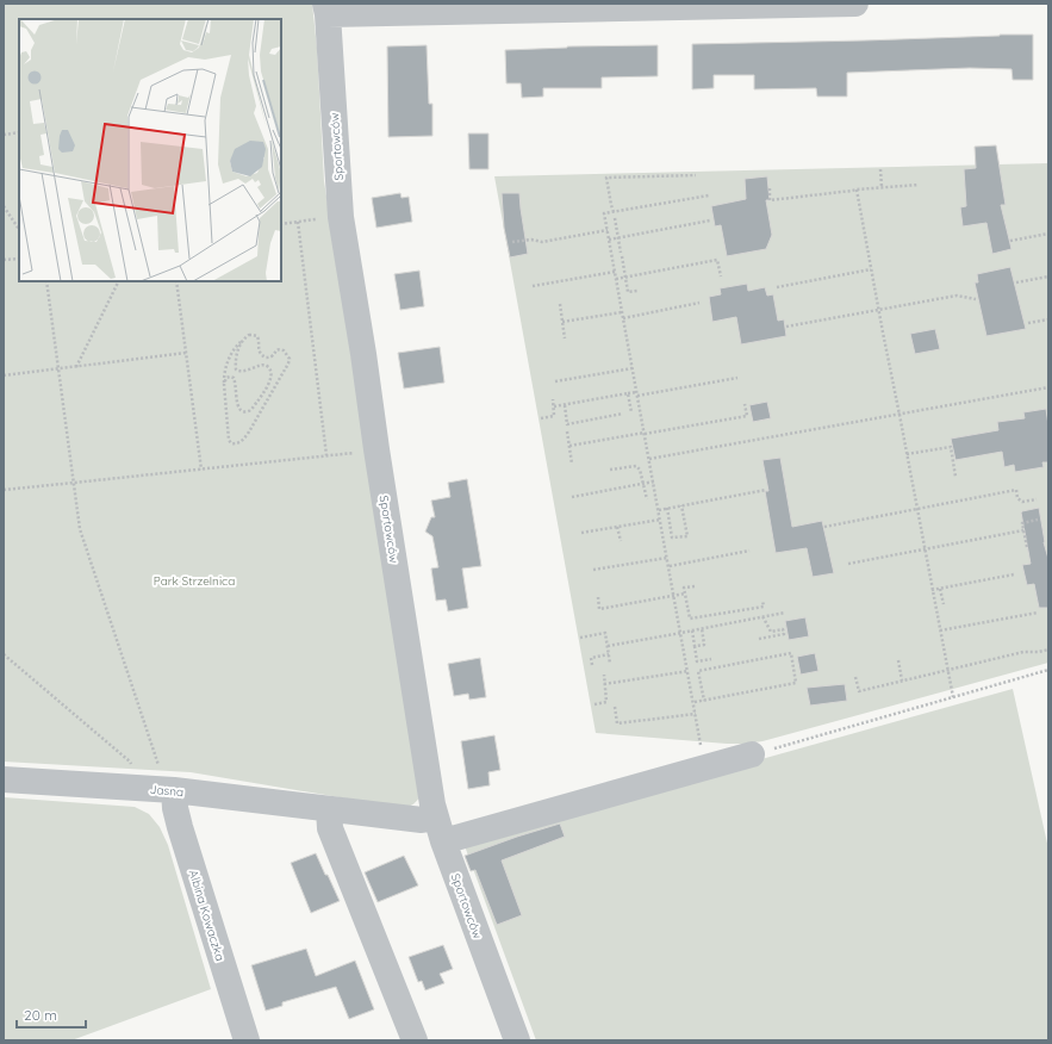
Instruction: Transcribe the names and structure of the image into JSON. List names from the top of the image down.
{
  "streets": {
    "street": ["Sportowców", "Jasna", "Albina Kowaczka"]
  },
  "crossings": [
    ["Sportowców", "Jasna"],
    ["Jasna", "Albina Kowaczka"]
  ],
  "parks": ["Park Strzelnica"],
  "scale_bar": "20 m"
}
